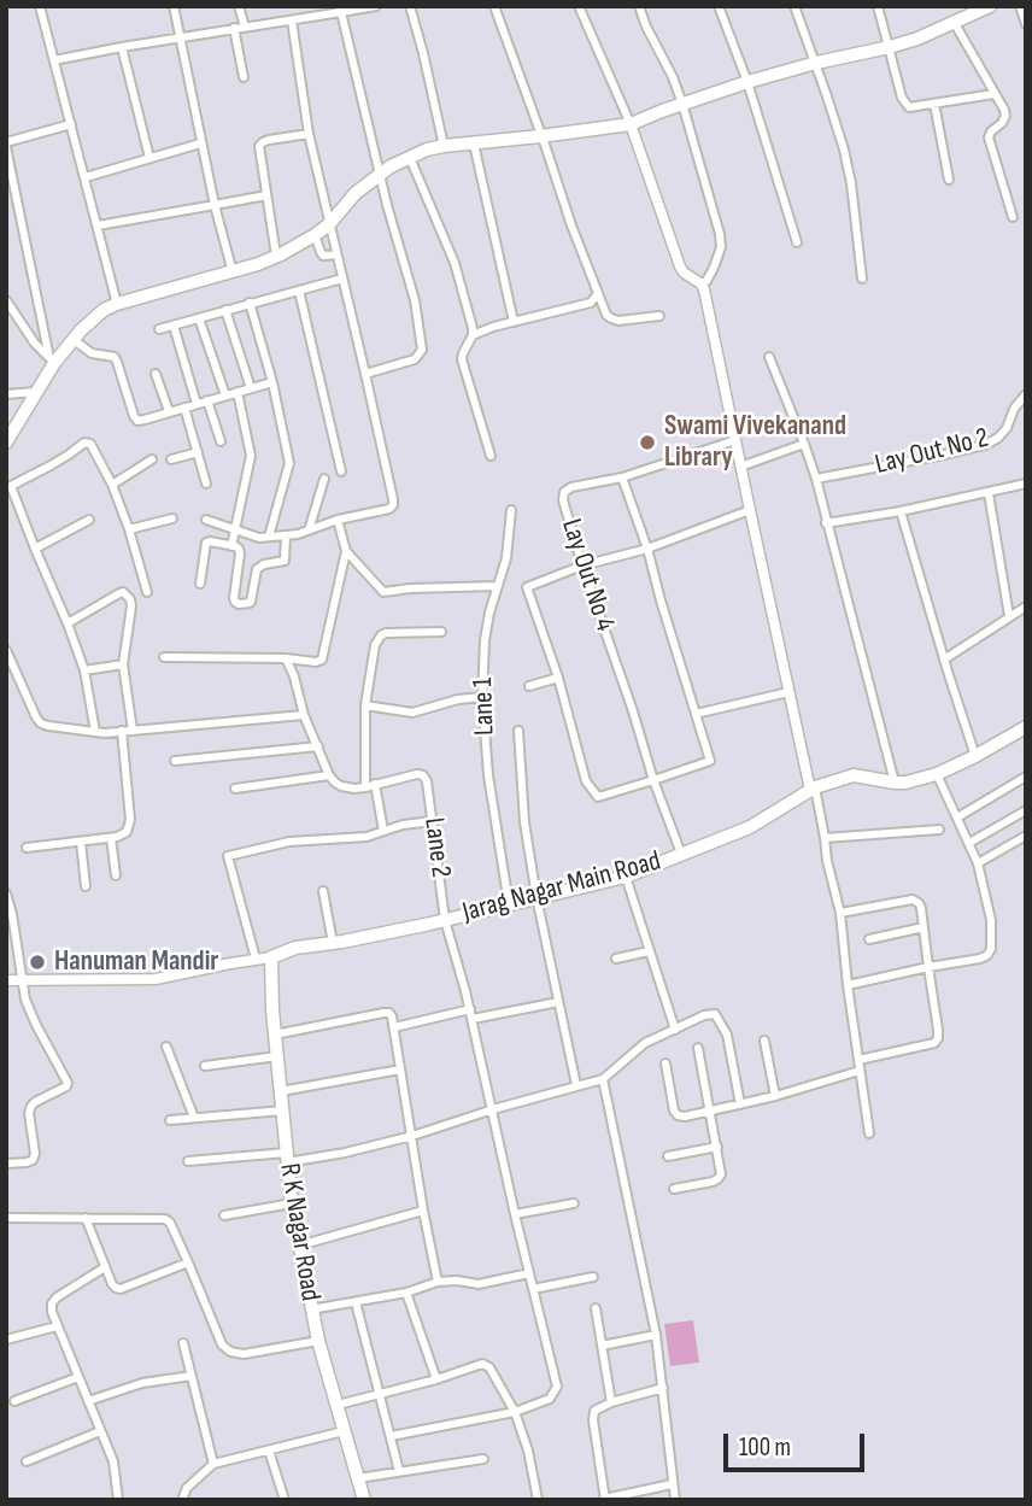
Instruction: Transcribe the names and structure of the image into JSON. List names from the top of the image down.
{
  "streets": {
    "main road": ["Jarag Nagar Main Road", "R K Nagar Road"],
    "street": [
      "Lay Out No 2",
      "Lay Out No 4",
      "Lane 1",
      "Lane 2"
    ]
  },
  "crossings": [
    ["Lay Out No 4", "Jarag Nagar Main Road"],
    ["Lane 1", "Jarag Nagar Main Road"],
    ["Lane 2", "Jarag Nagar Main Road"],
    ["Jarag Nagar Main Road", "R K Nagar Road"]
  ],
  "places": ["Swami Vivekanand Library", "Hanuman Mandir"],
  "scale_bar": "100 m"
}
